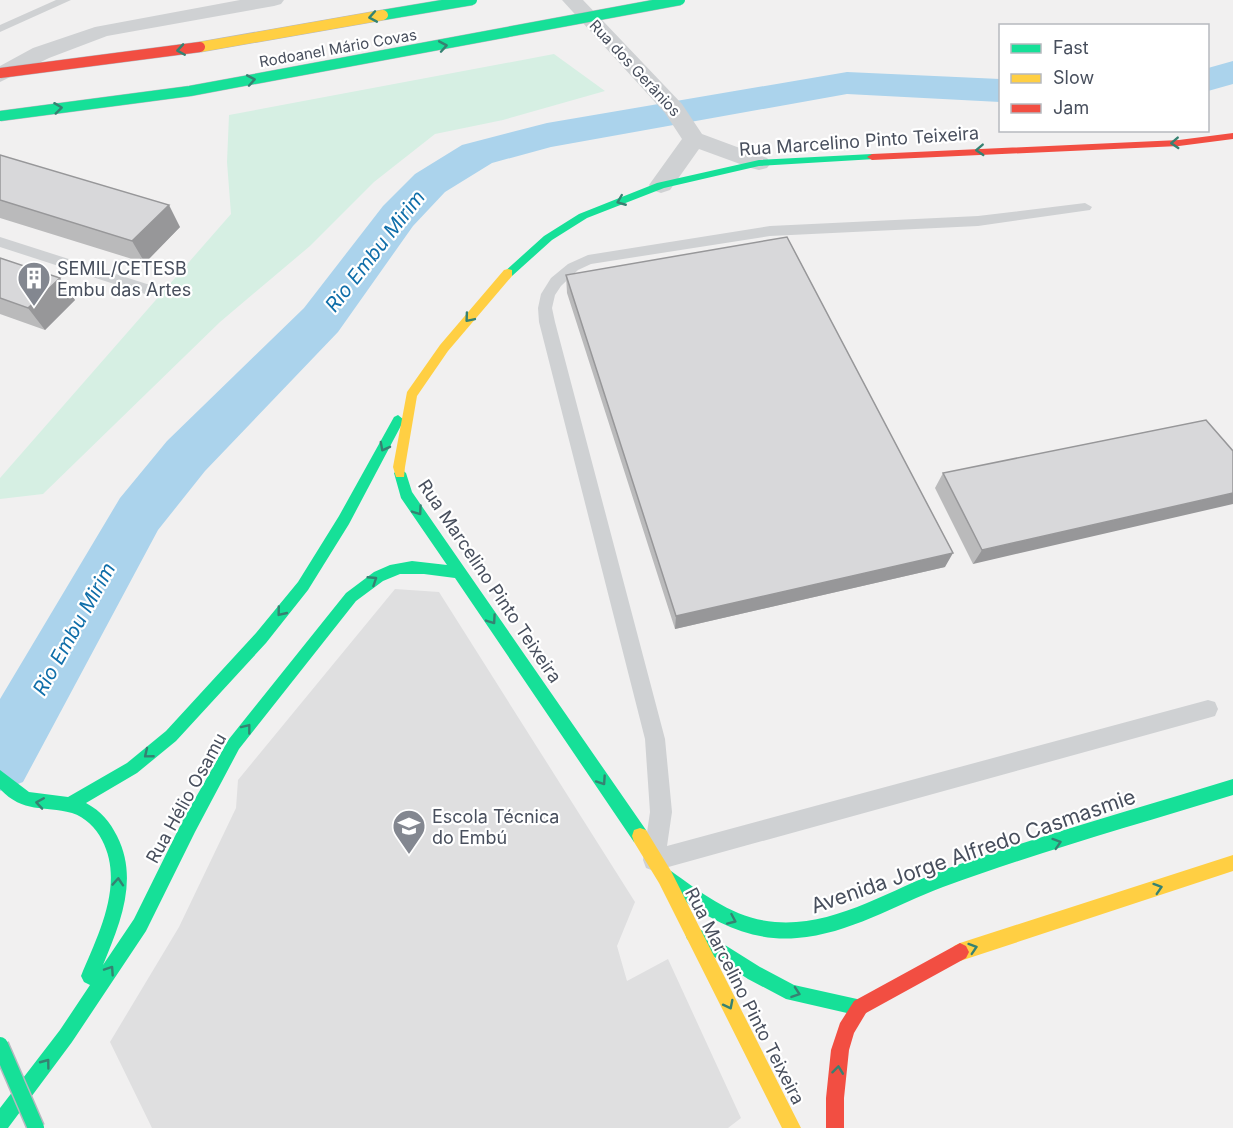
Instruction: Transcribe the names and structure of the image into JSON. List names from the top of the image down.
{
  "streets": {
    "main road": [
      "Rodoanel Mário Covas",
      "Rua Marcelino Pinto Teixeira",
      "Rua Hélio Osamu",
      "Avenida Jorge Alfredo Casmasmie"
    ],
    "street": ["Rua dos Gerânios"]
  },
  "crossings": [
    ["Rua Marcelino Pinto Teixeira", "Rua Hélio Osamu"],
    ["Rua Marcelino Pinto Teixeira", "Avenida Jorge Alfredo Casmasmie"]
  ],
  "water": ["Rio Embu Mirim"],
  "places": {
    "building": ["SEMIL/CETESB Embu das Artes"],
    "school or university": ["Escola Técnica do Embú"]
  },
  "legend": ["Fast", "Slow", "Jam"]
}
